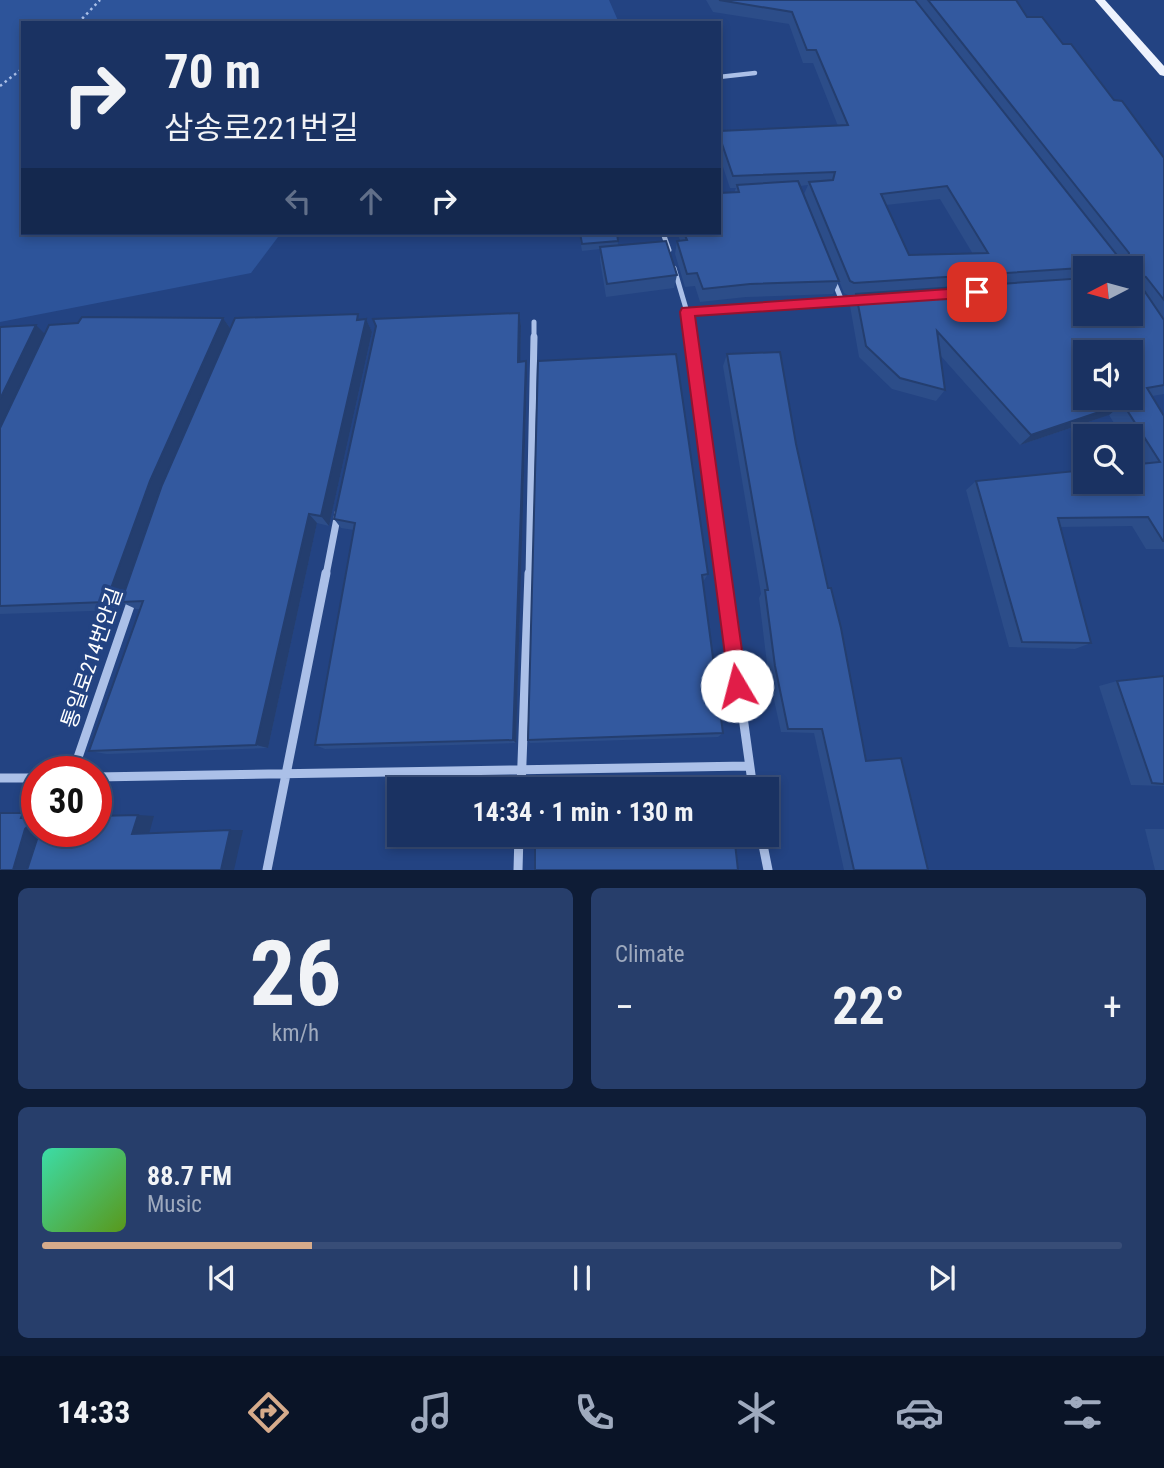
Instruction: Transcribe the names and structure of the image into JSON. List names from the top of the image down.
{
  "streets": {
    "street": ["통일로214번안길"]
  },
  "north": "left",
  "page": {
    "turn": ["70 m", "삼송로221번길"],
    "limit": "30",
    "trip": "14:34 · 1 min · 130 m",
    "tile": [
      ["26", "km/h"],
      "Climate"
    ],
    "heat": ["−", "22°", "+"],
    "song": ["88.7 FM", "Music"],
    "tabs": "14:33"
  }
}
